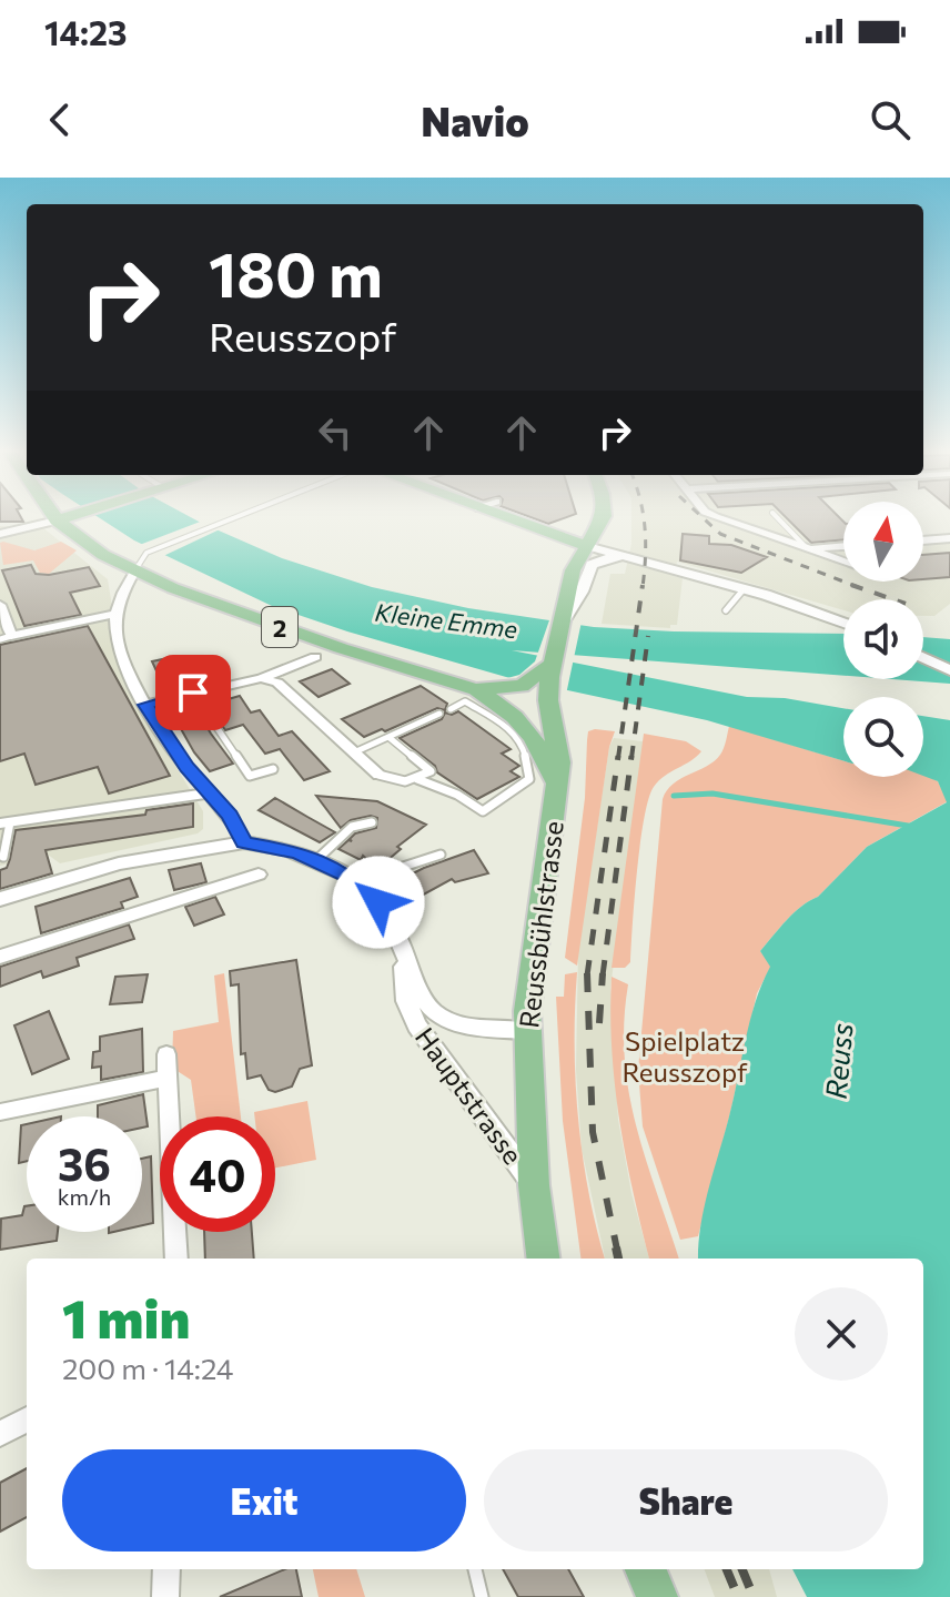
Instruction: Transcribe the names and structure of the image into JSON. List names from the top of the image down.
{
  "streets": {
    "main road": ["2", "Reussbühlstrasse"],
    "street": ["Hauptstrasse"]
  },
  "crossings": [
    ["2", "Reussbühlstrasse"],
    ["Reussbühlstrasse", "Hauptstrasse"]
  ],
  "water": ["Kleine Emme", "Reuss"],
  "parks": ["Spielplatz Reusszopf"],
  "north": "top",
  "page": {
    "status": "14:23",
    "header": "Navio",
    "turn": ["180 m", "Reusszopf"],
    "speed": "36 km/h",
    "limit": "40",
    "heading": ["1 min", "200 m · 14:24"],
    "buttons": ["Exit", "Share"]
  }
}
